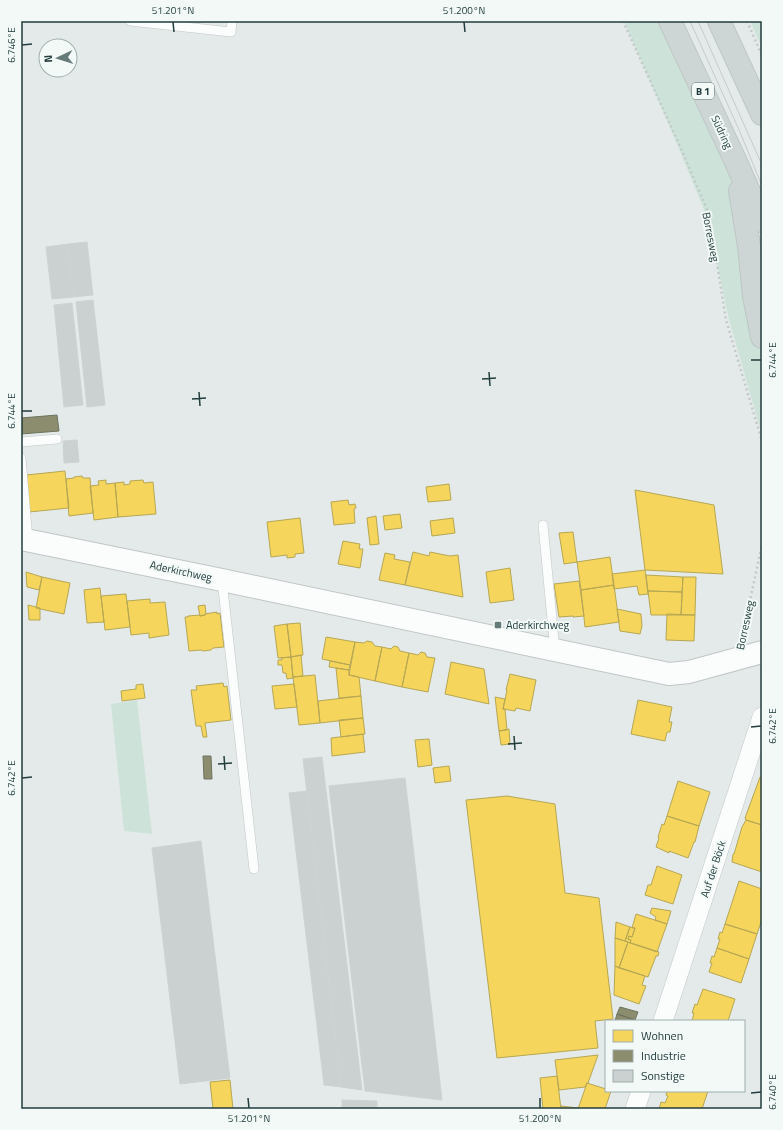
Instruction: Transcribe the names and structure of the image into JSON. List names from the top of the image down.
{
  "streets": {
    "main road": ["B 1", "Südring"],
    "street": ["Aderkirchweg", "Auf der Böck"],
    "path": ["Borresweg"]
  },
  "crossings": [
    ["Borresweg", "Aderkirchweg"]
  ],
  "places": {
    "transit": ["Aderkirchweg"]
  },
  "legend": ["Wohnen", "Industrie", "Sonstige"],
  "north": "left",
  "coordinates": [
    "51.201°N",
    "51.200°N",
    "6.746°E",
    "6.744°E",
    "6.742°E",
    "6.740°E"
  ]
}
